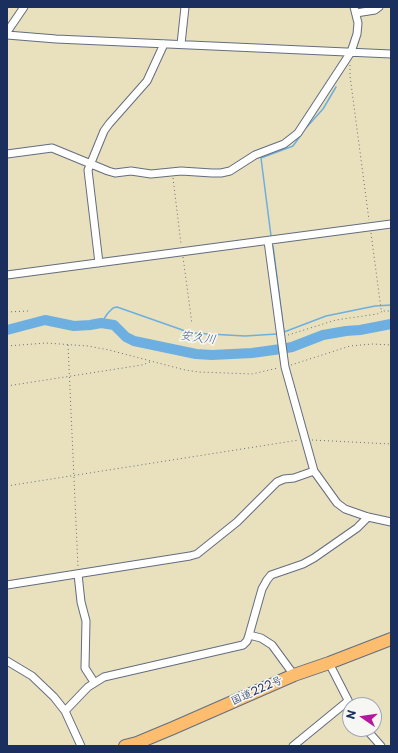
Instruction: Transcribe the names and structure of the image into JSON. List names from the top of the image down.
{
  "streets": {
    "highway": ["国道222号"]
  },
  "water": ["安久川"],
  "north": "left"
}
